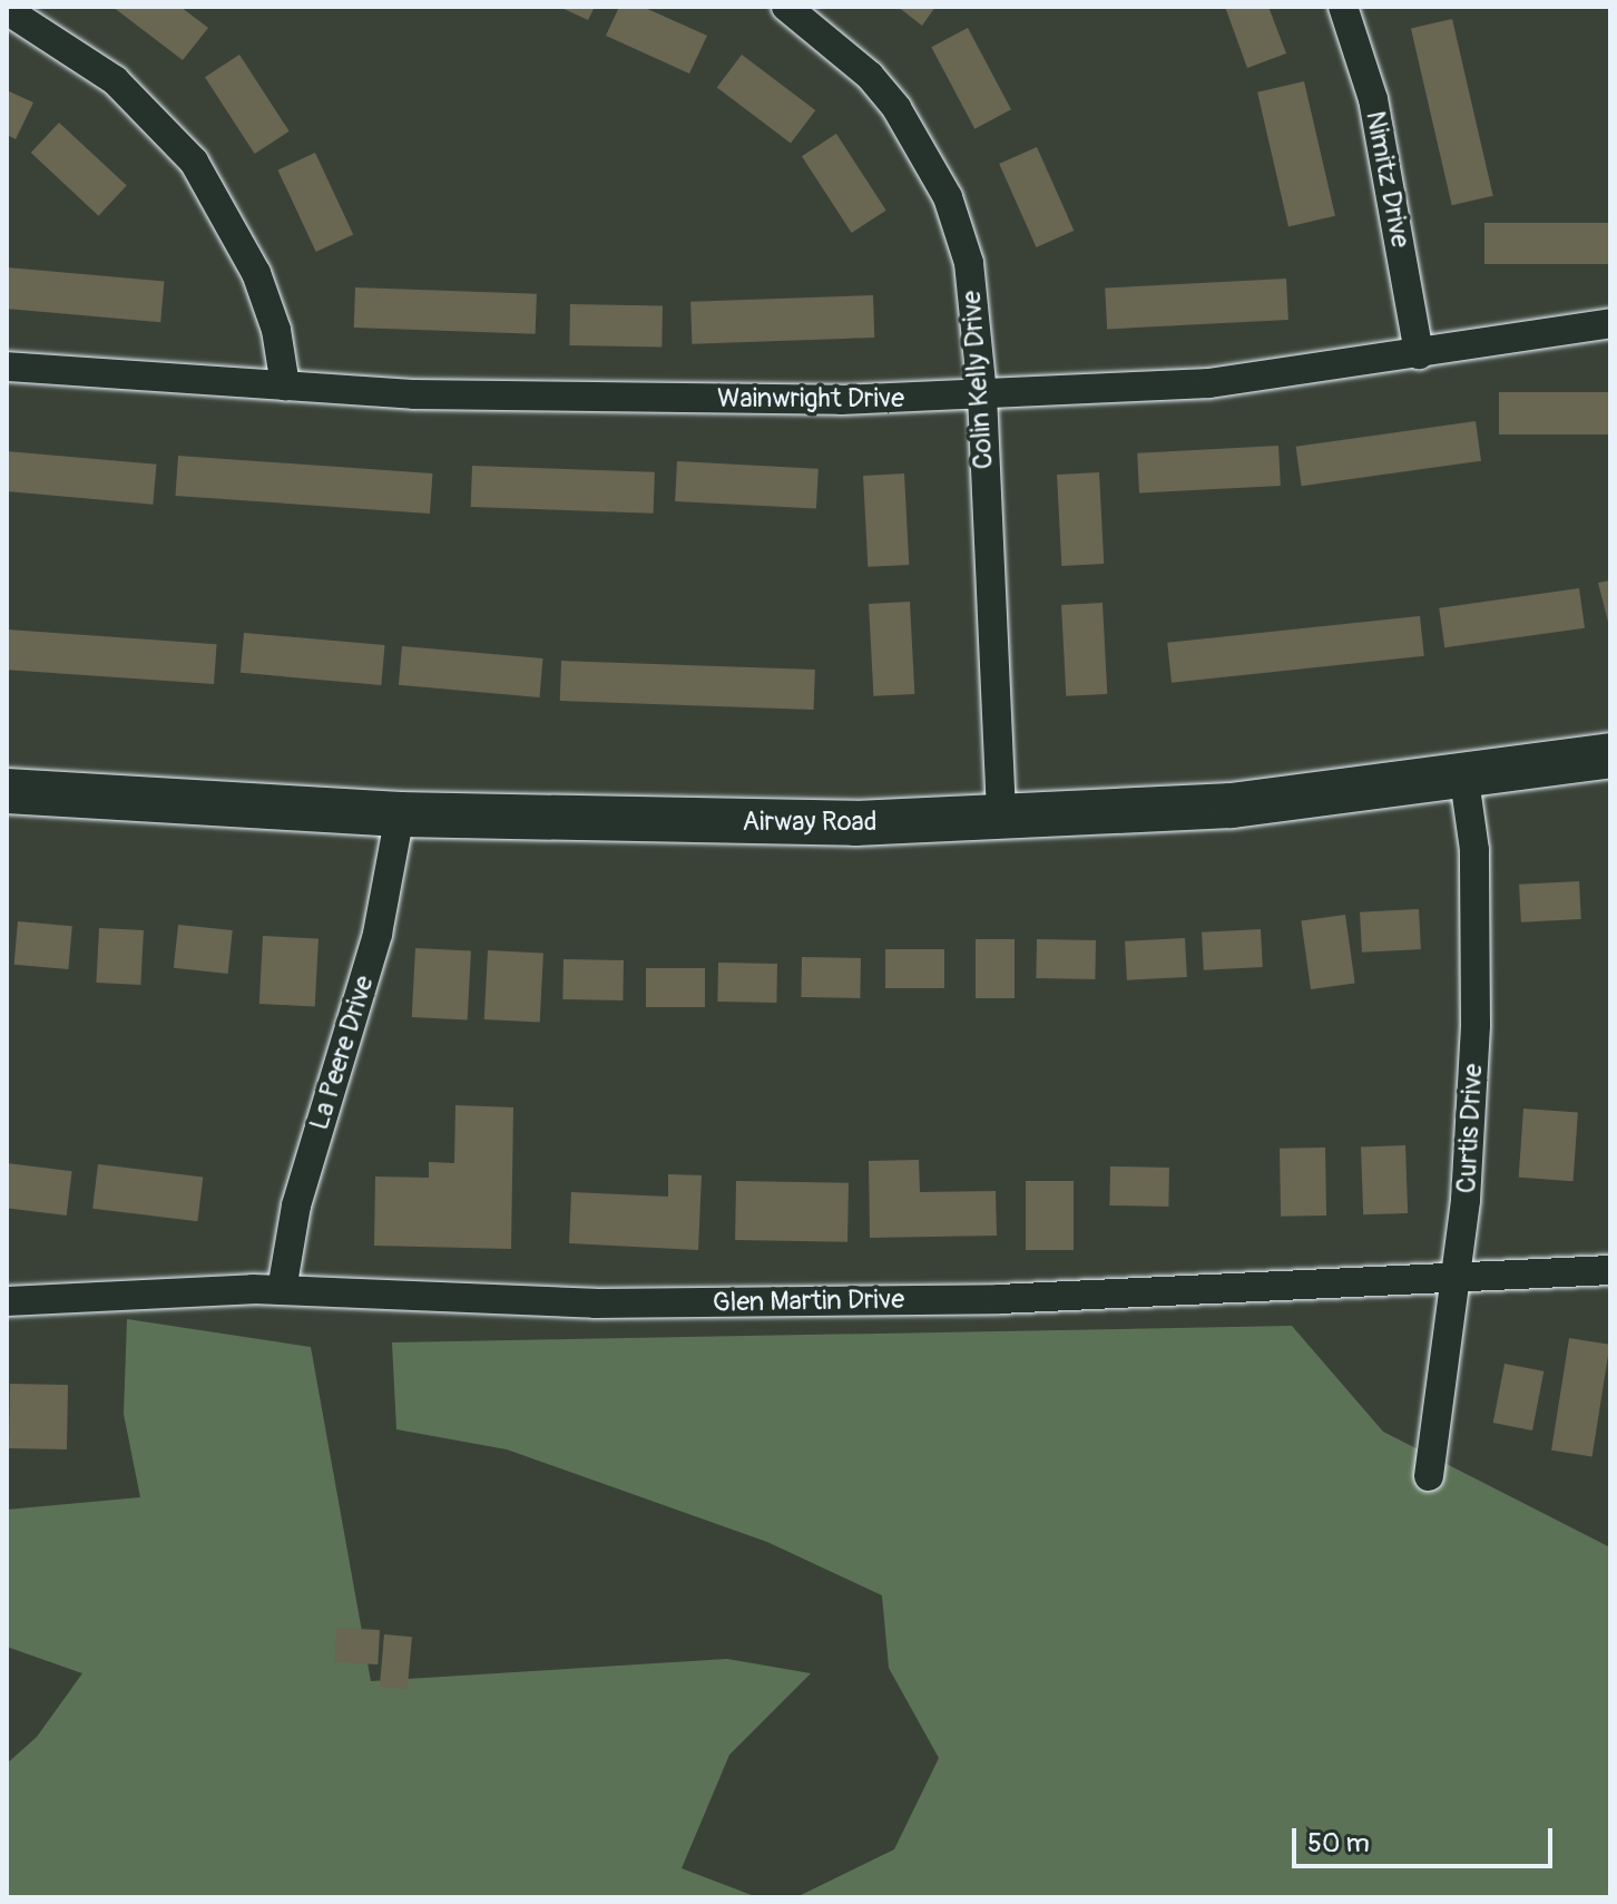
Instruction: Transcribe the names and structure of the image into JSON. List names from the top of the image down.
{
  "streets": {
    "main road": ["Airway Road"],
    "street": [
      "Nimitz Drive",
      "Colin Kelly Drive",
      "Wainwright Drive",
      "La Peere Drive",
      "Curtis Drive",
      "Glen Martin Drive"
    ]
  },
  "crossings": [
    ["Nimitz Drive", "Wainwright Drive"],
    ["Colin Kelly Drive", "Wainwright Drive"],
    ["Colin Kelly Drive", "Airway Road"],
    ["Airway Road", "La Peere Drive"],
    ["Airway Road", "Curtis Drive"],
    ["La Peere Drive", "Glen Martin Drive"],
    ["Curtis Drive", "Glen Martin Drive"]
  ],
  "scale_bar": "50 m"
}
